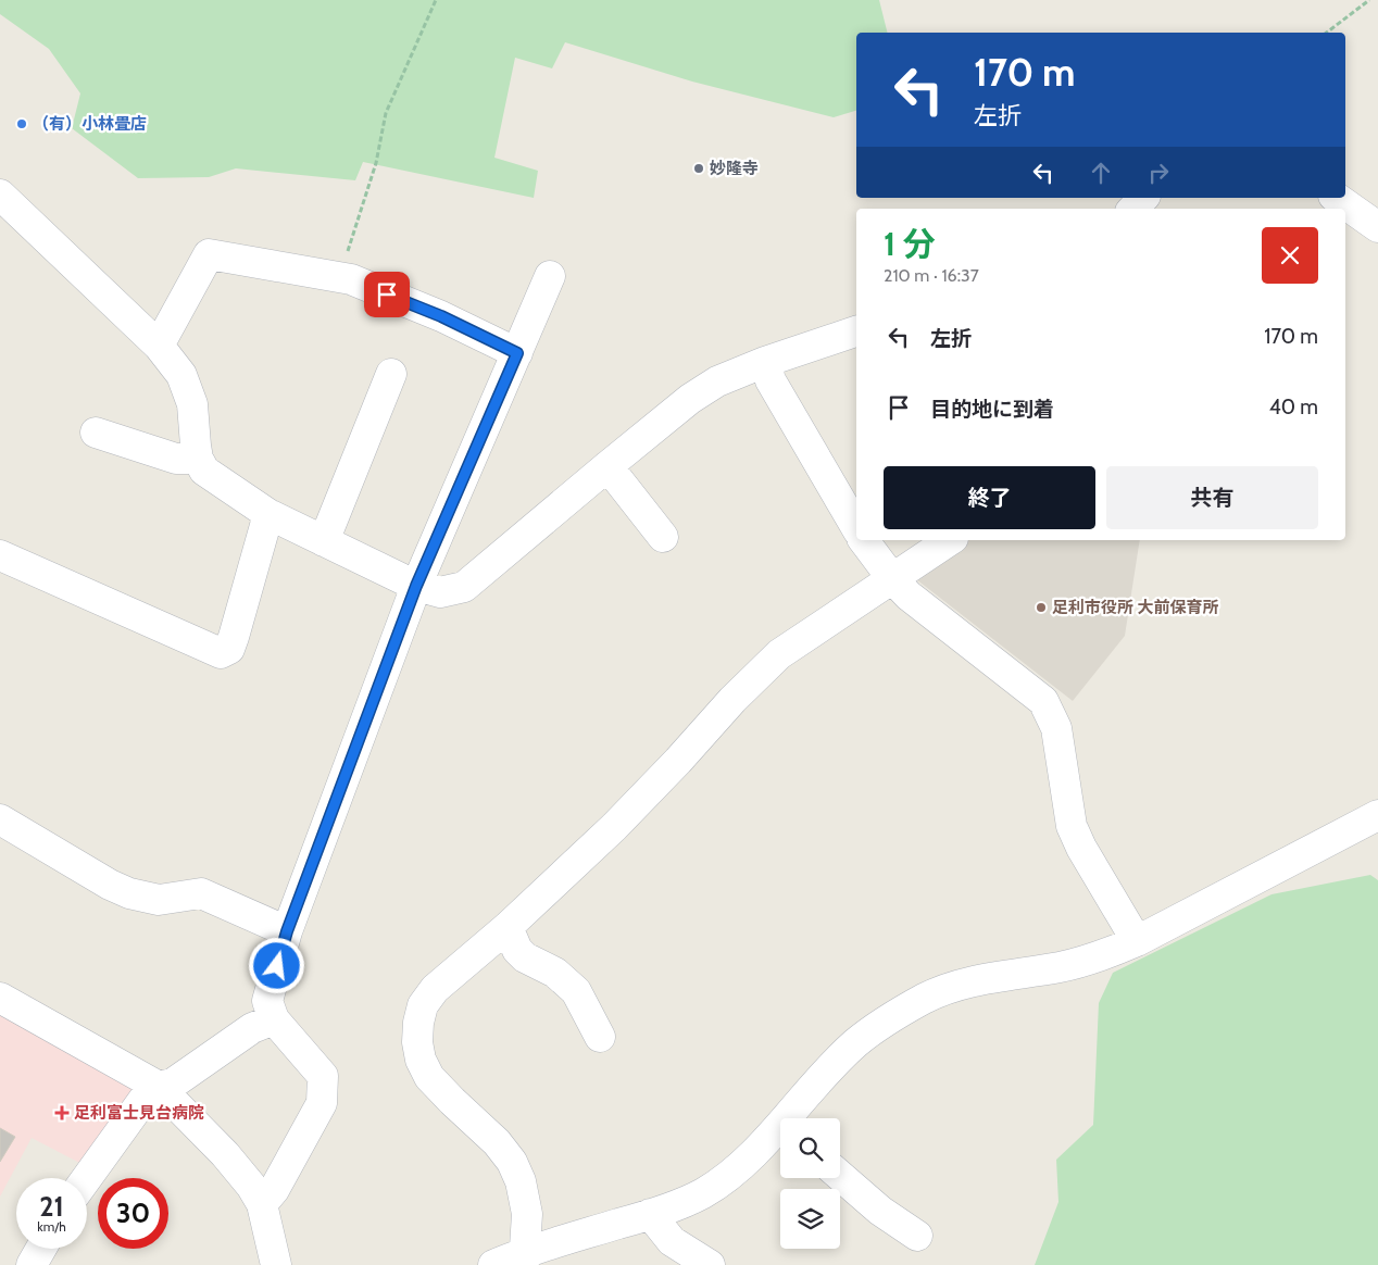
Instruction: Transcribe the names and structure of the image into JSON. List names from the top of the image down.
{
  "places": {
    "other": ["（有）小林畳店", "妙隆寺", "足利市役所 大前保育所"],
    "health": ["足利富士見台病院"]
  },
  "page": {
    "turn": ["170 m", "左折"],
    "heading": ["1 分", "210 m · 16:37"],
    "list": [
      {
        "name": "左折",
        "value": "170 m"
      },
      {
        "name": "目的地に到着",
        "value": "40 m"
      }
    ],
    "buttons": ["終了", "共有"],
    "speed": "21 km/h",
    "limit": "30"
  }
}
